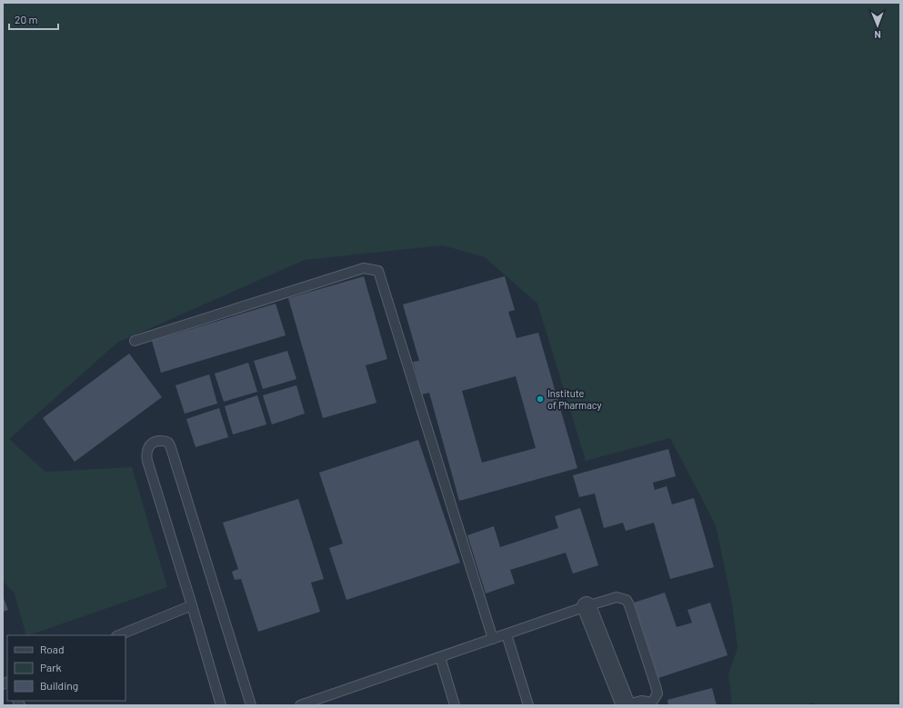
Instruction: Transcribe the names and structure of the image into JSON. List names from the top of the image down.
{
  "places": ["Institute of Pharmacy"],
  "legend": ["Road", "Park", "Building"],
  "scale_bar": "20 m",
  "north": "bottom"
}
